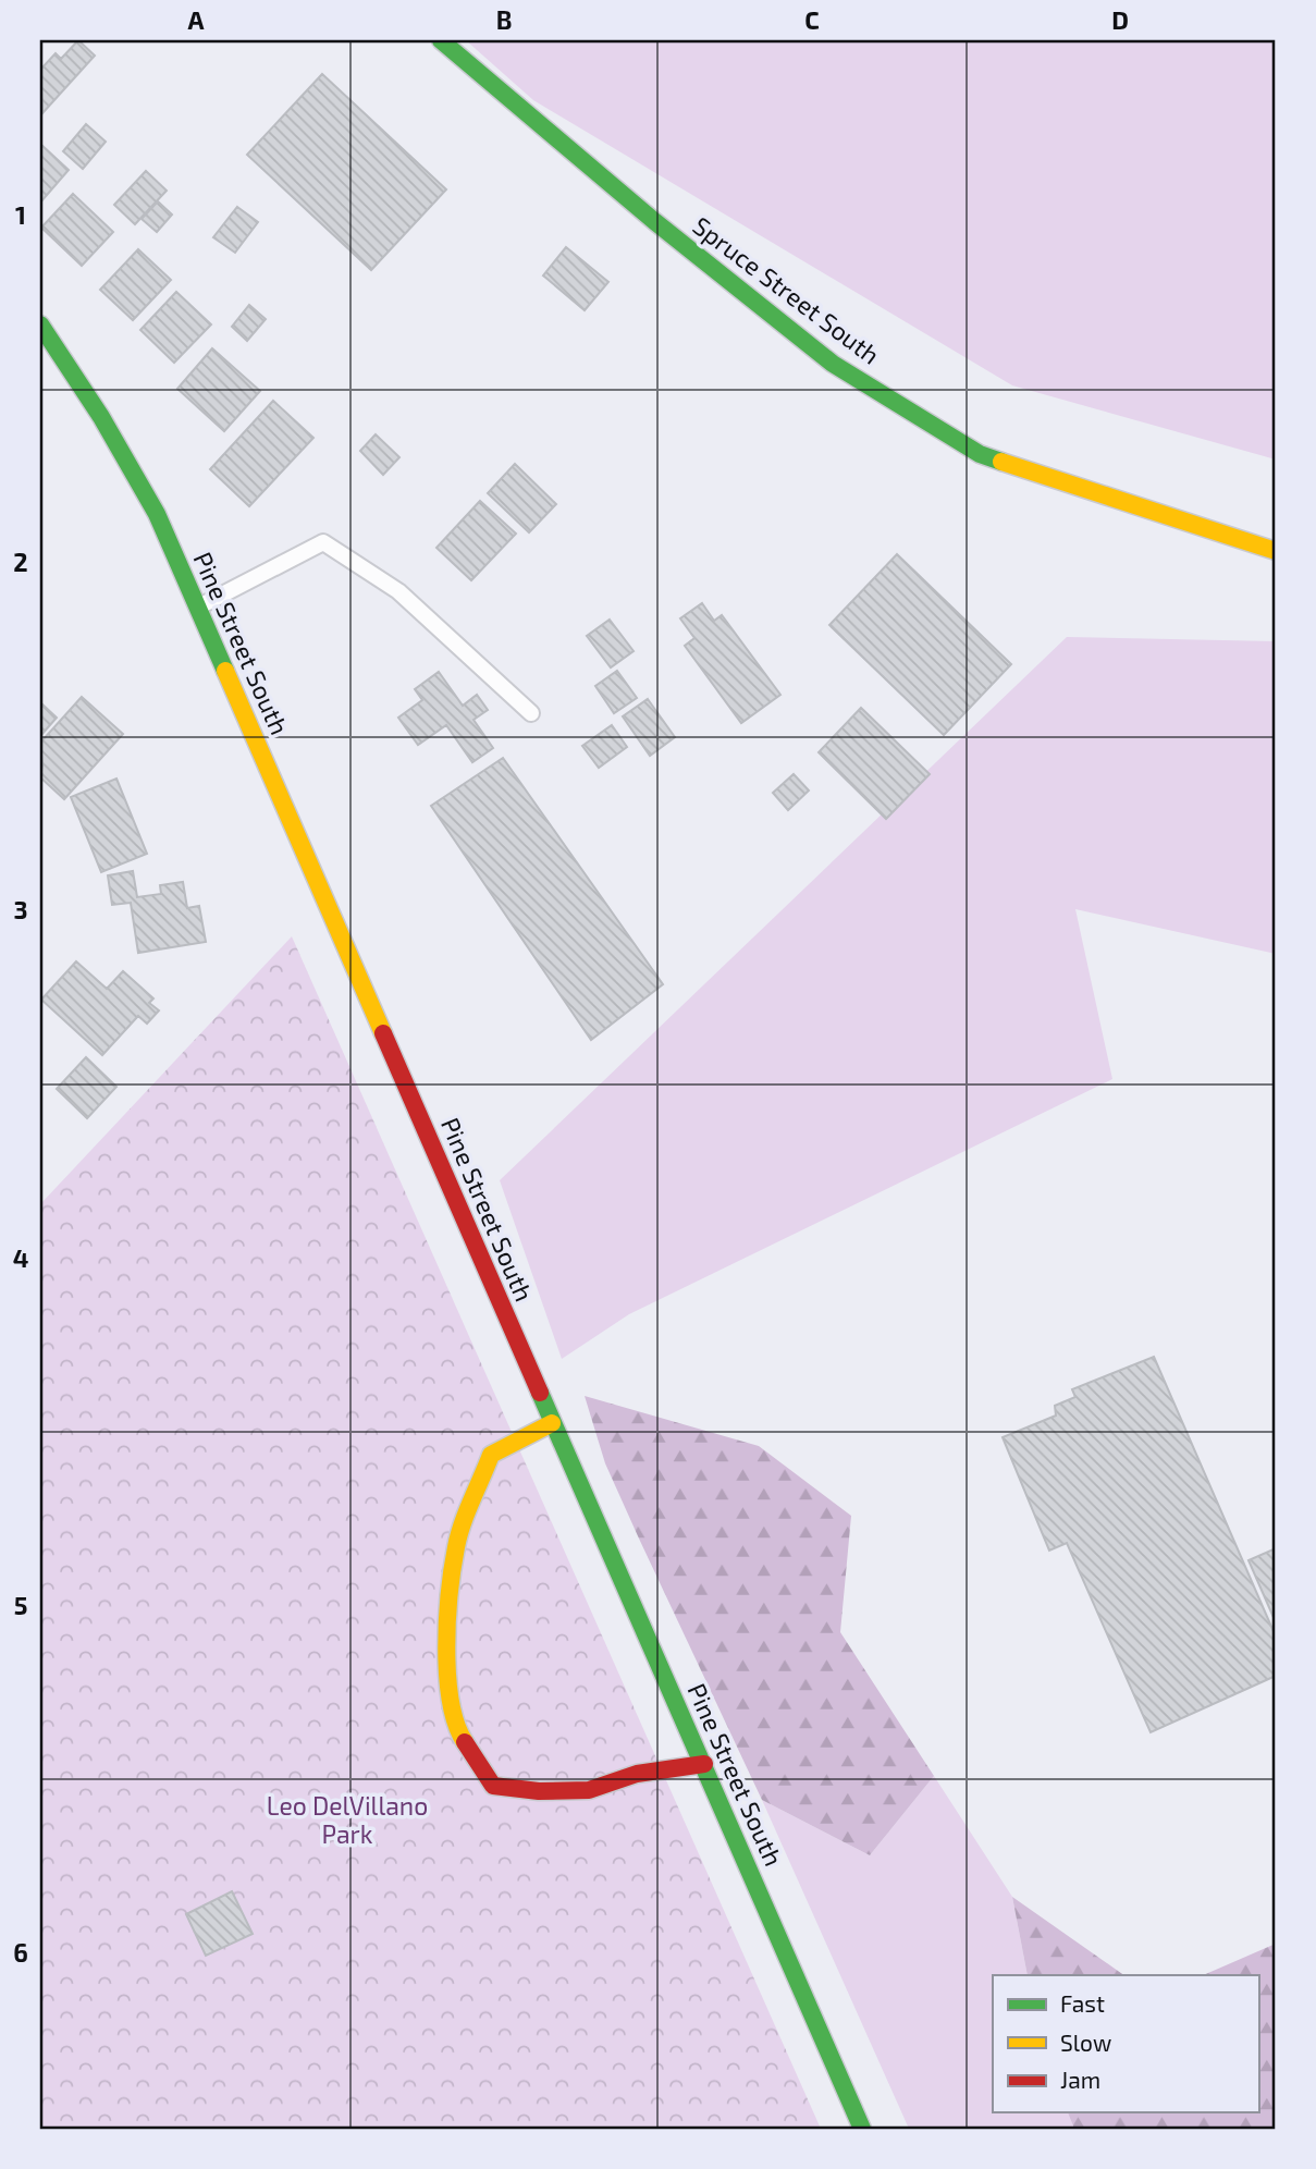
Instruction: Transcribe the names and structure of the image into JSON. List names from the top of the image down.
{
  "streets": {
    "street": ["Spruce Street South", "Pine Street South"]
  },
  "parks": ["Leo DelVillano Park"],
  "legend": ["Fast", "Slow", "Jam"],
  "grid": {
    "columns": [
      "A",
      "B",
      "C",
      "D"
    ],
    "rows": [
      "1",
      "2",
      "3",
      "4",
      "5",
      "6"
    ]
  }
}
